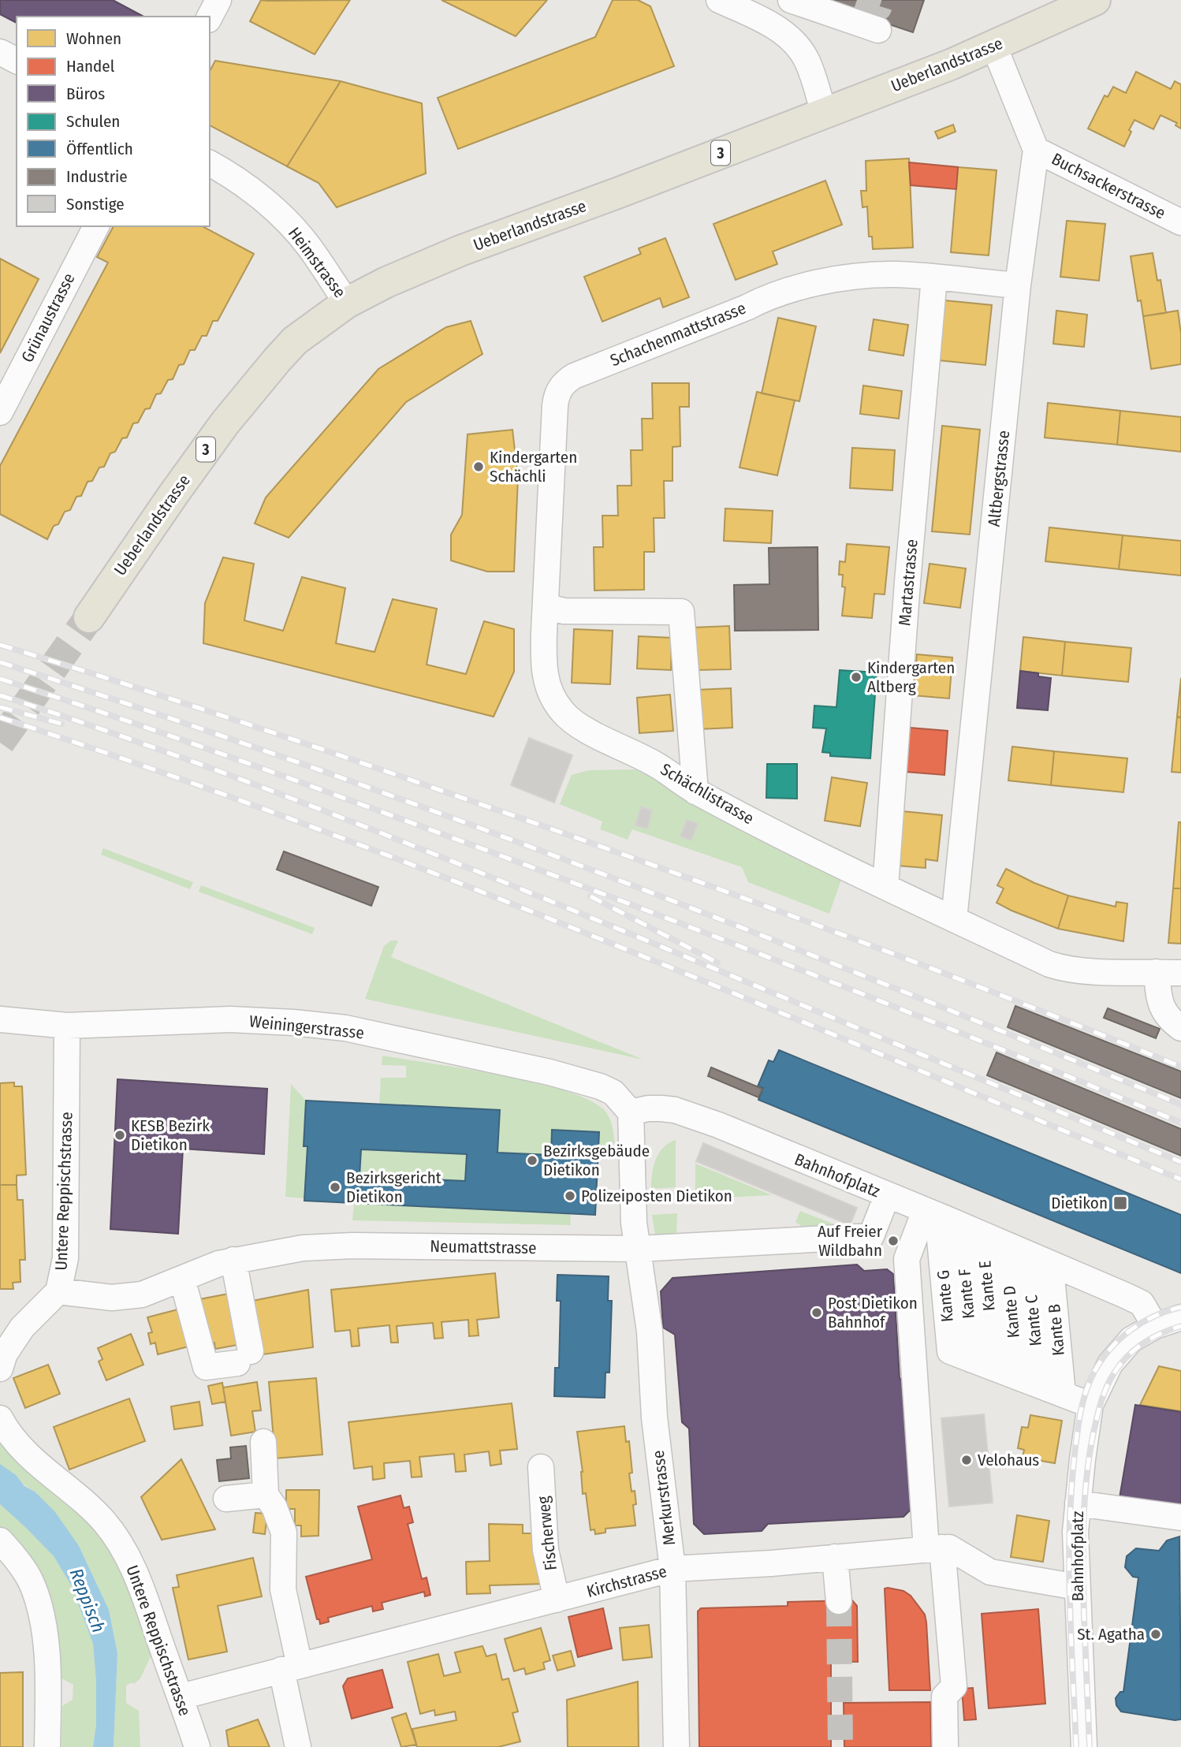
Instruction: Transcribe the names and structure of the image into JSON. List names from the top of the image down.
{
  "streets": {
    "main road": ["Ueberlandstrasse", "3"],
    "street": [
      "Buchsackerstrasse",
      "Heimstrasse",
      "Grünaustrasse",
      "Schachenmattstrasse",
      "Altbergstrasse",
      "Martastrasse",
      "Schächlistrasse",
      "Weiningerstrasse",
      "Bahnhofplatz",
      "Untere Reppischstrasse",
      "Neumattstrasse",
      "Kante F",
      "Kante G",
      "Kante D",
      "Kante C",
      "Kante B",
      "Merkurstrasse",
      "Fischerweg",
      "Kirchstrasse"
    ]
  },
  "crossings": [
    ["Ueberlandstrasse", "Heimstrasse"],
    ["Ueberlandstrasse", "Altbergstrasse"],
    ["Buchsackerstrasse", "Altbergstrasse"],
    ["Schachenmattstrasse", "Altbergstrasse"],
    ["Schachenmattstrasse", "Martastrasse"],
    ["Schachenmattstrasse", "Schächlistrasse"],
    ["Altbergstrasse", "Schächlistrasse"],
    ["Martastrasse", "Schächlistrasse"],
    ["Weiningerstrasse", "Bahnhofplatz"],
    ["Weiningerstrasse", "Untere Reppischstrasse"],
    ["Bahnhofplatz", "Neumattstrasse"],
    ["Bahnhofplatz", "Kante F"],
    ["Bahnhofplatz", "Kante G"],
    ["Bahnhofplatz", "Kante D"],
    ["Bahnhofplatz", "Kante C"],
    ["Bahnhofplatz", "Kante B"],
    ["Bahnhofplatz", "Kirchstrasse"],
    ["Untere Reppischstrasse", "Neumattstrasse"],
    ["Untere Reppischstrasse", "Kirchstrasse"],
    ["Neumattstrasse", "Merkurstrasse"],
    ["Kante F", "Kante G"],
    ["Kante F", "Kante D"],
    ["Merkurstrasse", "Kirchstrasse"],
    ["Fischerweg", "Kirchstrasse"]
  ],
  "water": ["Reppisch"],
  "places": {
    "other": [
      "Kindergarten Schächli",
      "Kindergarten Altberg",
      "KESB Bezirk Dietikon",
      "Bezirksgebäude Dietikon",
      "Bezirksgericht Dietikon",
      "Polizeiposten Dietikon",
      "Auf Freier Wildbahn",
      "Post Dietikon Bahnhof",
      "Velohaus",
      "St. Agatha"
    ],
    "transit": ["Dietikon"]
  },
  "legend": [
    "Wohnen",
    "Handel",
    "Büros",
    "Schulen",
    "Öffentlich",
    "Industrie",
    "Sonstige"
  ]
}
